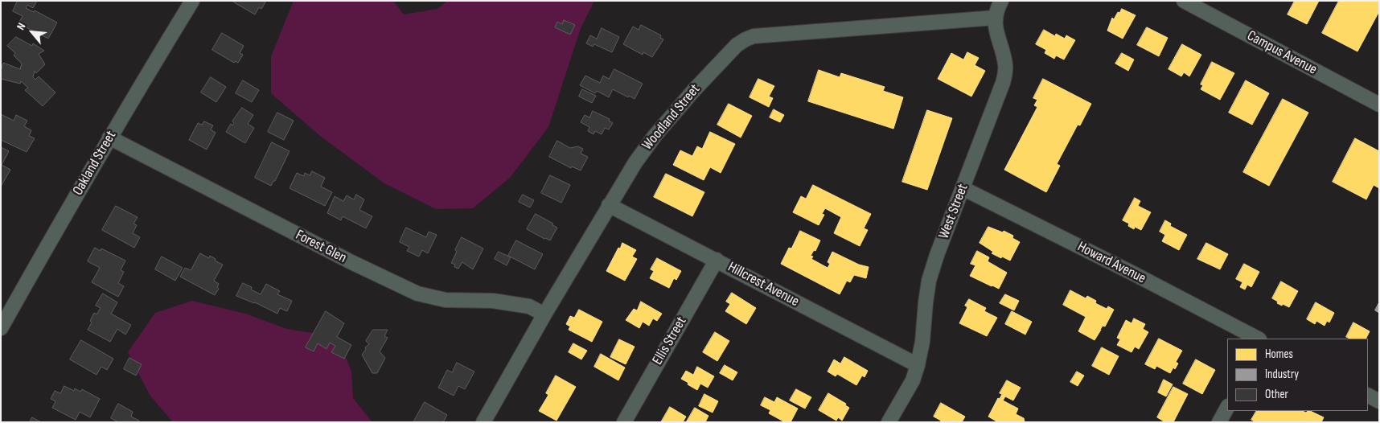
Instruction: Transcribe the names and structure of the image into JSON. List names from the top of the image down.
{
  "streets": {
    "street": [
      "Campus Avenue",
      "Woodland Street",
      "Oakland Street",
      "West Street",
      "Forest Glen",
      "Howard Avenue",
      "Hillcrest Avenue",
      "Ellis Street"
    ]
  },
  "crossings": [
    ["Woodland Street", "West Street"],
    ["Woodland Street", "Forest Glen"],
    ["Woodland Street", "Hillcrest Avenue"],
    ["Oakland Street", "Forest Glen"],
    ["West Street", "Howard Avenue"],
    ["West Street", "Hillcrest Avenue"],
    ["Hillcrest Avenue", "Ellis Street"]
  ],
  "legend": ["Homes", "Industry", "Other"],
  "north": "top left"
}
